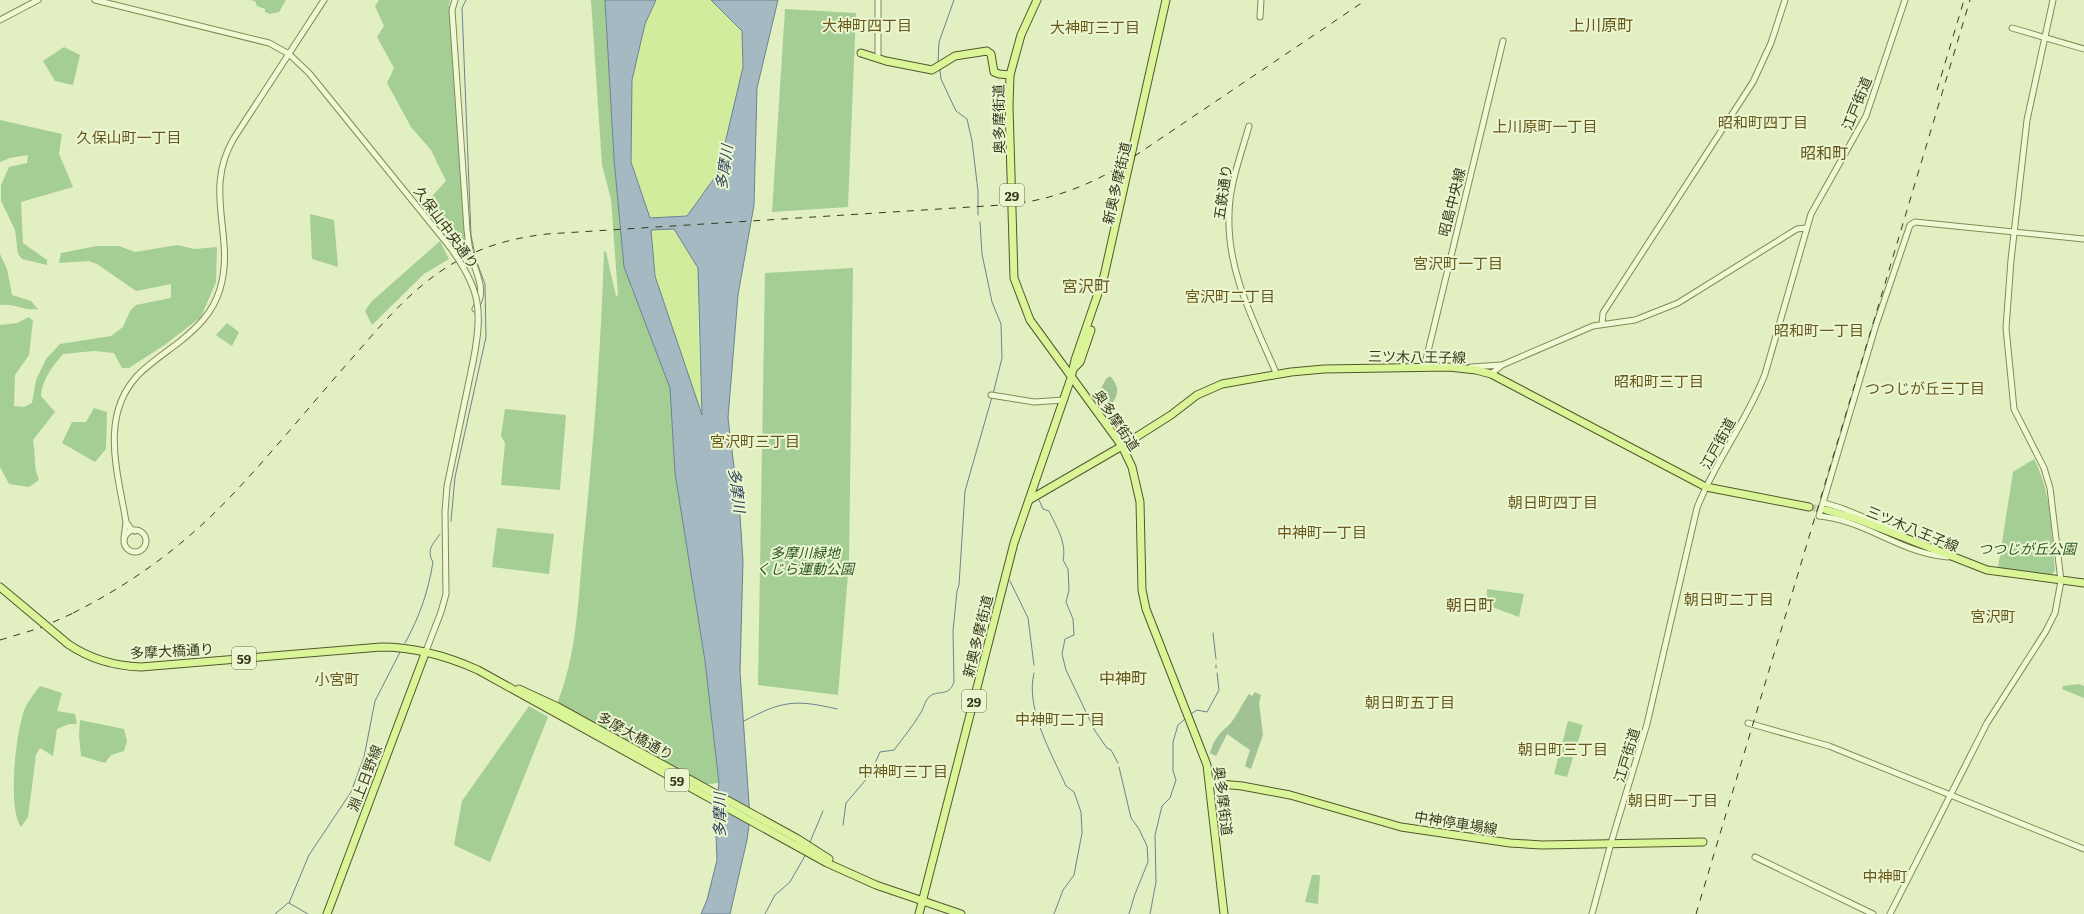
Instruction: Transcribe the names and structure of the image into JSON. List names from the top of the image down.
{
  "streets": {
    "main road": [
      "奥多摩街道",
      "新奥多摩街道",
      "29",
      "三ツ木八王子線",
      "多摩大橋通り",
      "59",
      "淵上日野線",
      "中神停車場線"
    ],
    "street": [
      "江戸街道",
      "五鉄通り",
      "昭島中央線",
      "久保山中央通り"
    ]
  },
  "crossings": [
    ["江戸街道", "三ツ木八王子線"],
    ["江戸街道", "中神停車場線"],
    ["奥多摩街道", "新奥多摩街道"],
    ["奥多摩街道", "三ツ木八王子線"],
    ["奥多摩街道", "中神停車場線"],
    ["新奥多摩街道", "三ツ木八王子線"],
    ["新奥多摩街道", "多摩大橋通り"],
    ["五鉄通り", "三ツ木八王子線"],
    ["昭島中央線", "三ツ木八王子線"],
    ["久保山中央通り", "多摩大橋通り"],
    ["久保山中央通り", "淵上日野線"],
    ["多摩大橋通り", "淵上日野線"]
  ],
  "districts": [
    "大神町四丁目",
    "上川原町",
    "大神町三丁目",
    "昭和町四丁目",
    "上川原町一丁目",
    "久保山町一丁目",
    "昭和町",
    "宮沢町一丁目",
    "宮沢町",
    "宮沢町二丁目",
    "昭和町一丁目",
    "昭和町三丁目",
    "つつじが丘三丁目",
    "宮沢町三丁目",
    "朝日町四丁目",
    "中神町一丁目",
    "朝日町二丁目",
    "朝日町",
    "宮沢町",
    "中神町",
    "小宮町",
    "朝日町五丁目",
    "中神町二丁目",
    "朝日町三丁目",
    "中神町三丁目",
    "朝日町一丁目",
    "中神町"
  ],
  "water": ["多摩川"],
  "parks": ["つつじが丘公園", "多摩川緑地 くじら運動公園"]
}
